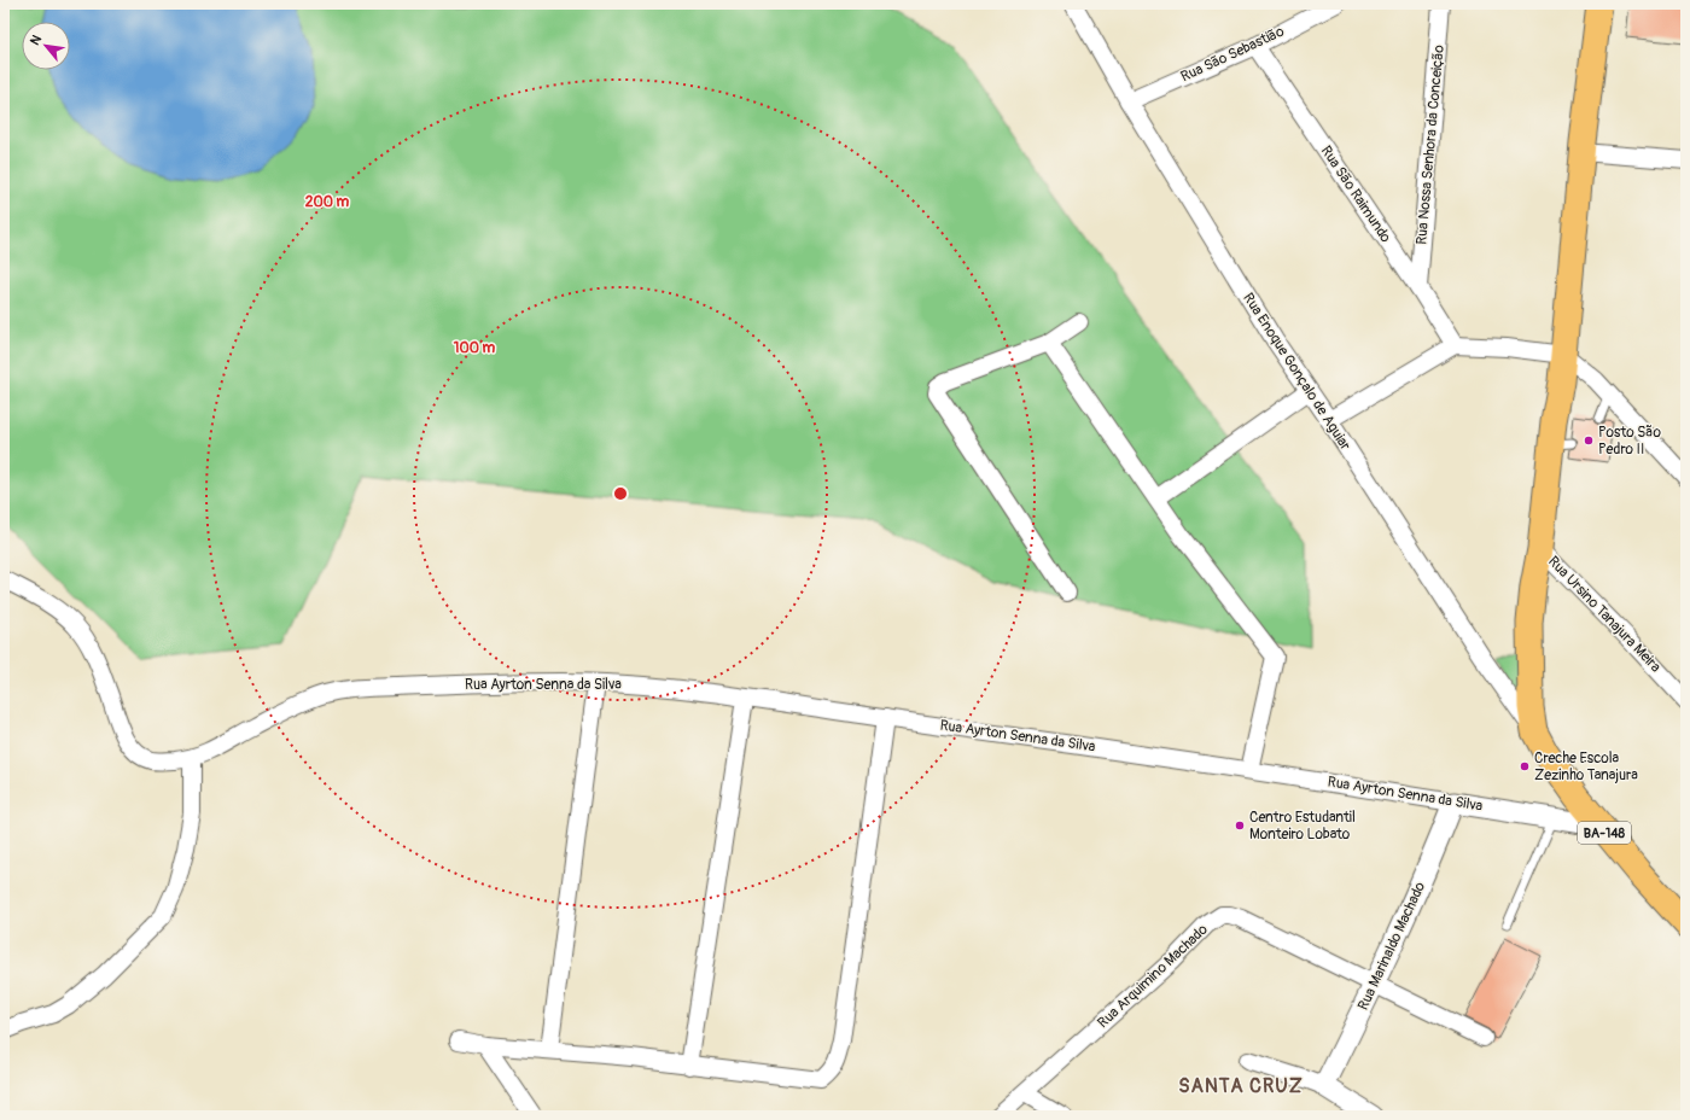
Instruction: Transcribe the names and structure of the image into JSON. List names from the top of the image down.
{
  "streets": {
    "main road": ["BA-148"],
    "street": [
      "Rua São Sebastião",
      "Rua Nossa Senhora da Conceição",
      "Rua São Raimundo",
      "Rua Enoque Gonçalo de Aguiar",
      "Rua Ursino Tanajura Meira",
      "Rua Ayrton Senna da Silva",
      "Rua Marinaldo Machado",
      "Rua Arquimino Machado"
    ]
  },
  "crossings": [
    ["Rua São Sebastião", "Rua São Raimundo"],
    ["Rua São Sebastião", "Rua Enoque Gonçalo de Aguiar"],
    ["Rua Nossa Senhora da Conceição", "Rua São Raimundo"],
    ["Rua Enoque Gonçalo de Aguiar", "BA-148"],
    ["Rua Ayrton Senna da Silva", "BA-148"],
    ["Rua Ayrton Senna da Silva", "Rua Marinaldo Machado"],
    ["Rua Marinaldo Machado", "Rua Arquimino Machado"]
  ],
  "districts": ["SANTA CRUZ"],
  "places": ["Posto São Pedro II", "Creche Escola Zezinho Tanajura", "Centro Estudantil Monteiro Lobato"],
  "north": "top left",
  "rings": ["200 m", "100 m"]
}
